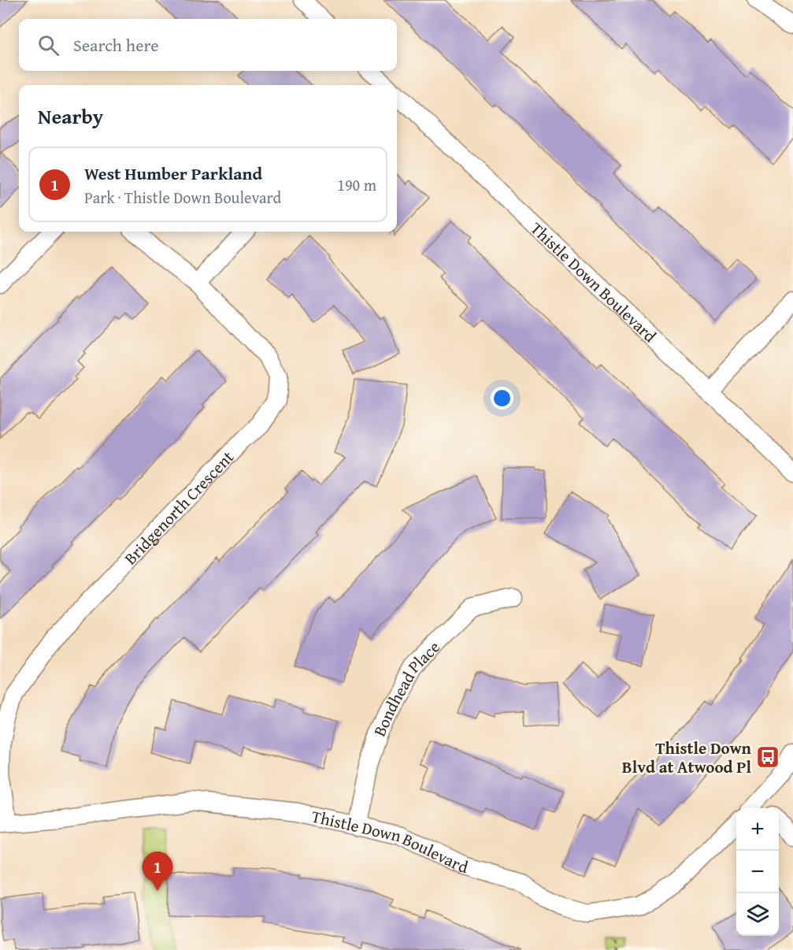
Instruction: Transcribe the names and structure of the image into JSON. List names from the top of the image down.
{
  "streets": {
    "street": ["Thistle Down Boulevard", "Bridgenorth Crescent", "Bondhead Place"]
  },
  "crossings": [
    ["Thistle Down Boulevard", "Bridgenorth Crescent"],
    ["Thistle Down Boulevard", "Bondhead Place"]
  ],
  "places": {
    "bus stop": ["Thistle Down Blvd at Atwood Pl"]
  },
  "page": {
    "search": "Search here",
    "heading": "Nearby",
    "list": [
      {
        "mark": "1",
        "name": "West Humber Parkland",
        "note": "Park · Thistle Down Boulevard",
        "value": "190 m"
      }
    ],
    "map_buttons": ["+", "−"],
    "pins": "1"
  }
}
